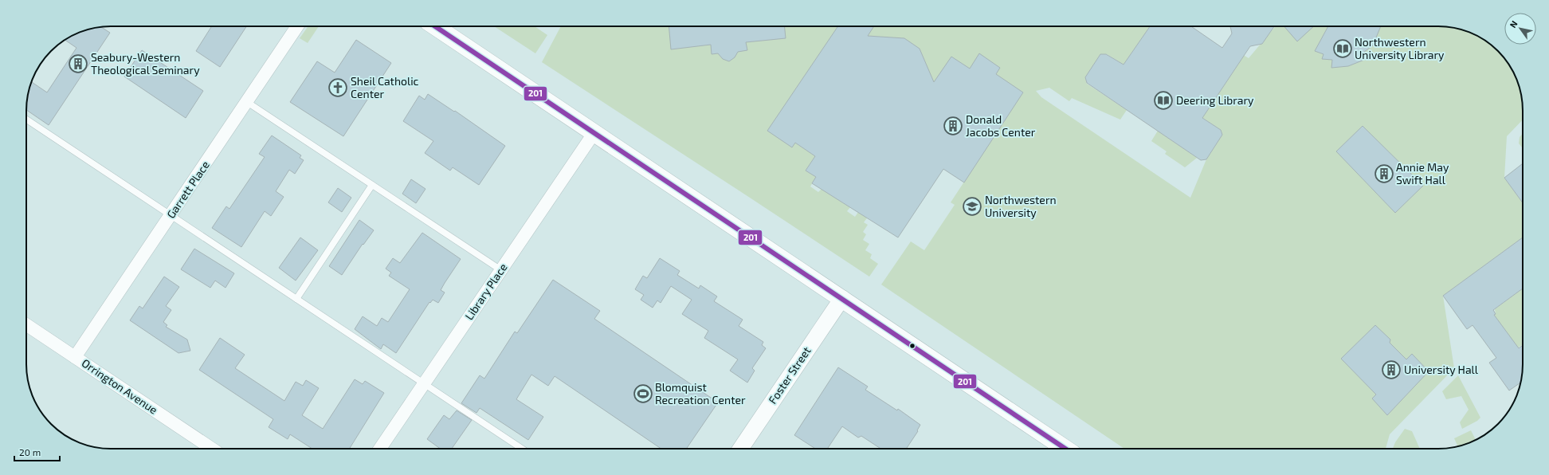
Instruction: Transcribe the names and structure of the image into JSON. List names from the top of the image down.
{
  "streets": {
    "street": [
      "Garrett Place",
      "Library Place",
      "Foster Street",
      "Orrington Avenue"
    ]
  },
  "crossings": [
    ["Garrett Place", "Orrington Avenue"]
  ],
  "places": {
    "library": ["Northwestern University Library", "Deering Library"],
    "building": [
      "Seabury-Western Theological Seminary",
      "Donald Jacobs Center",
      "Annie May Swift Hall",
      "University Hall"
    ],
    "church": ["Sheil Catholic Center"],
    "school or university": ["Northwestern University"],
    "sports": ["Blomquist Recreation Center"]
  },
  "lines": ["transit line 201"],
  "scale_bar": "20 m",
  "north": "top left"
}
